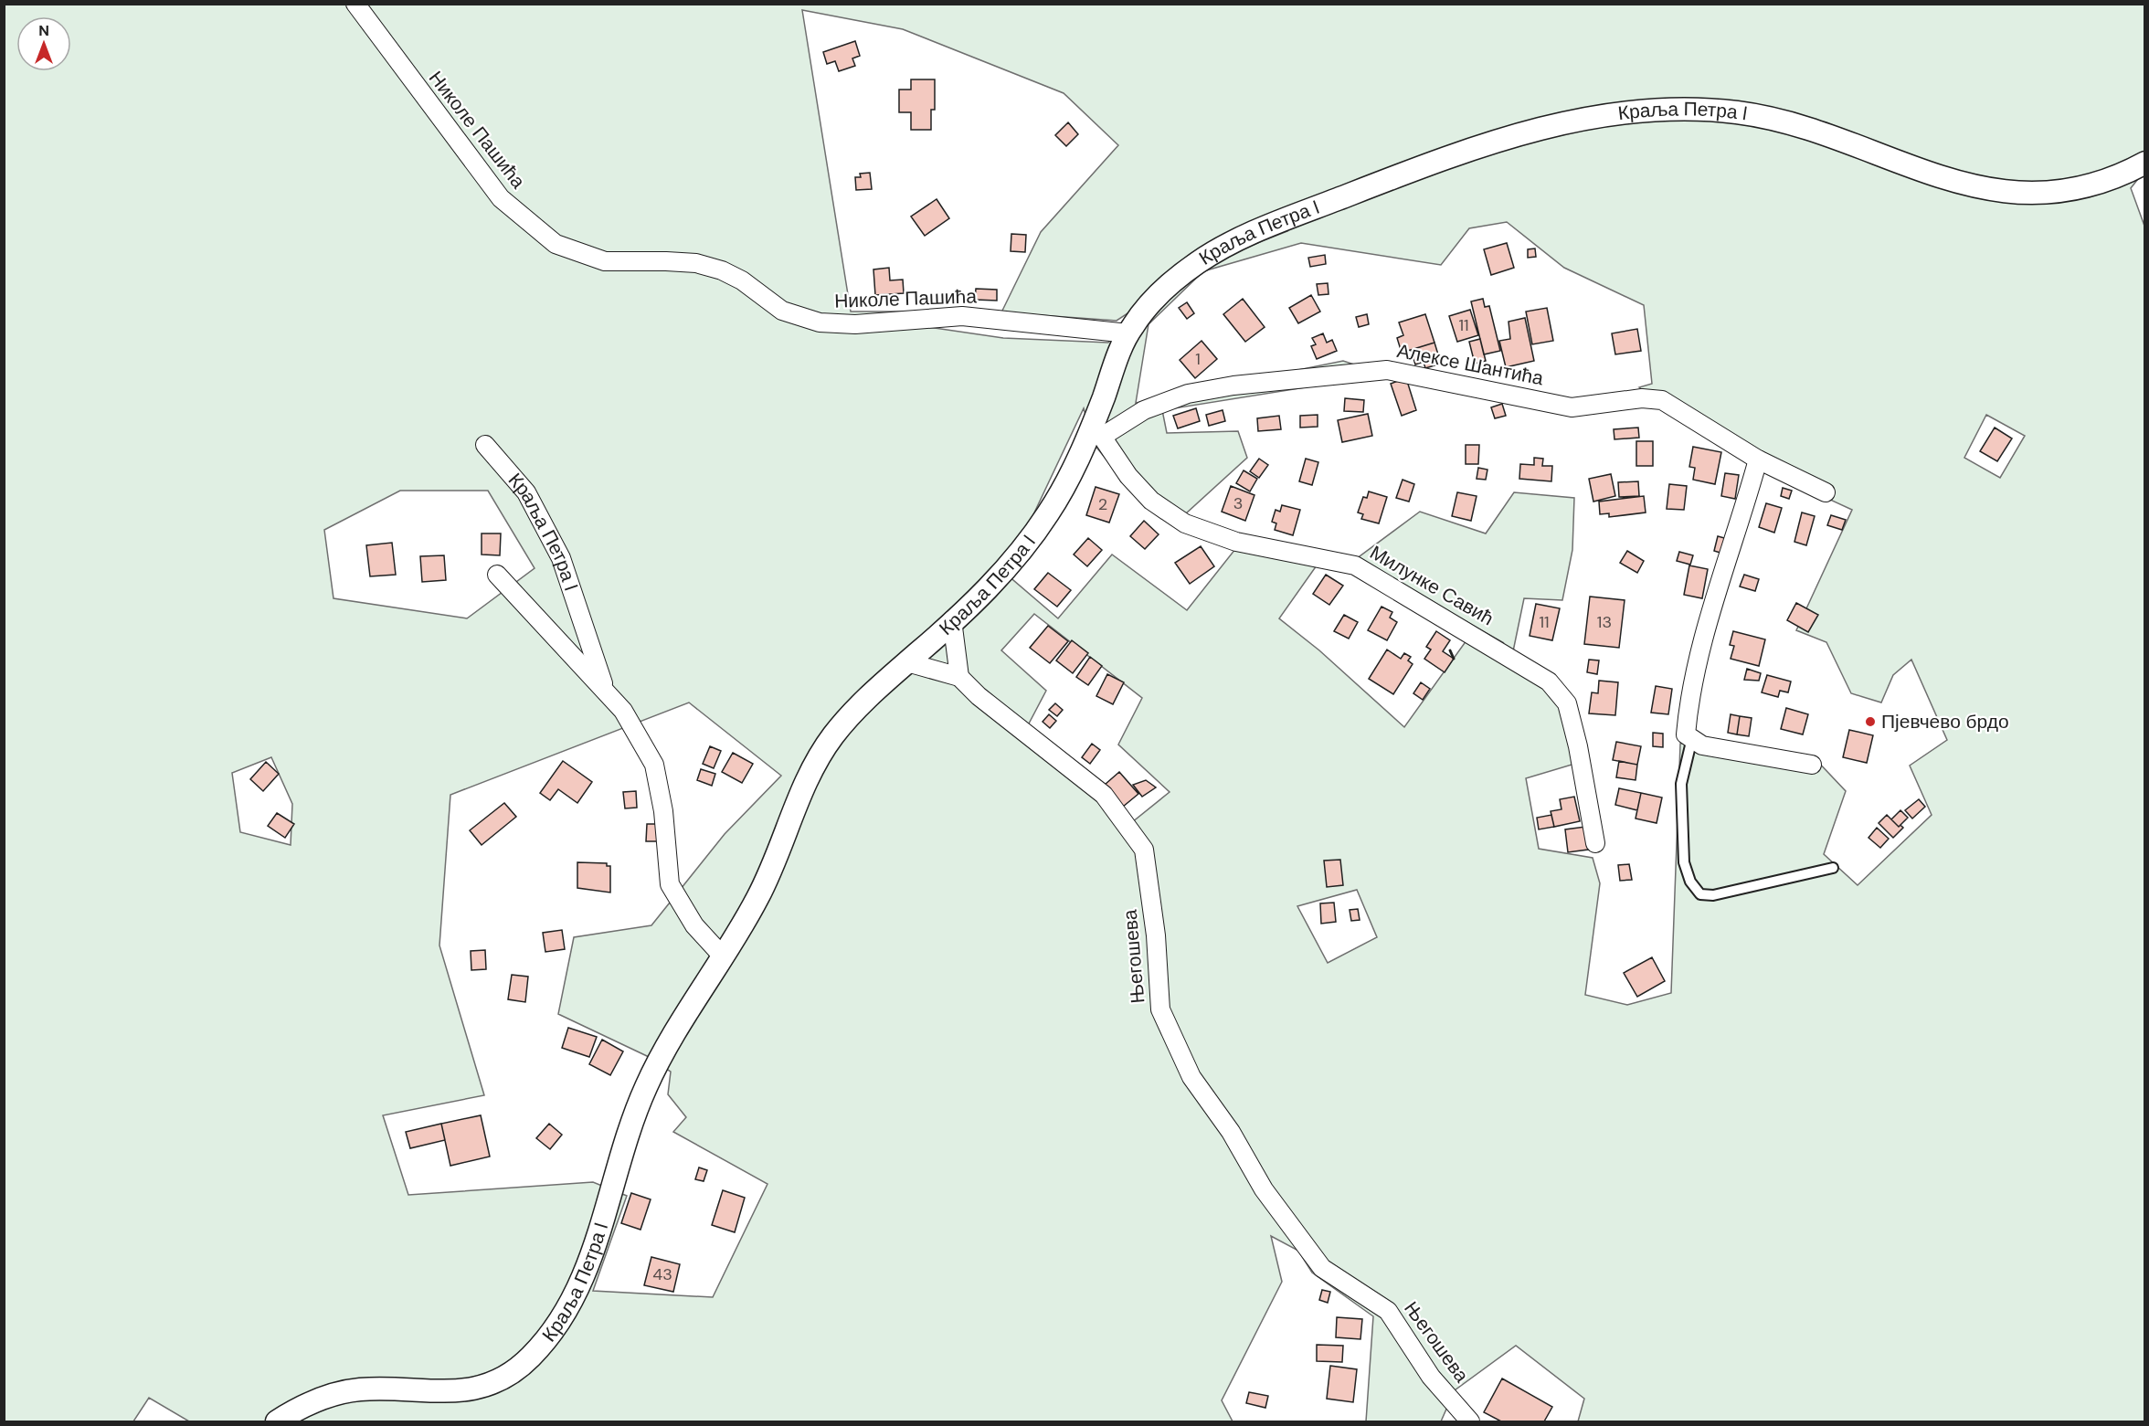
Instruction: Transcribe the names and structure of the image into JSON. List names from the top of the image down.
{
  "streets": {
    "street": [
      "Краља Петра I",
      "Николе Пашића",
      "Алексе Шантића",
      "Милунке Савић",
      "Његошева"
    ]
  },
  "crossings": [
    ["Краља Петра I", "Николе Пашића"],
    ["Краља Петра I", "Алексе Шантића"],
    ["Краља Петра I", "Милунке Савић"],
    ["Краља Петра I", "Његошева"],
    ["Алексе Шантића", "Милунке Савић"]
  ],
  "places": ["Пјевчево брдо"],
  "house_numbers": [
    "11",
    "1",
    "3",
    "2",
    "11",
    "13",
    "43"
  ],
  "north": "top"
}
